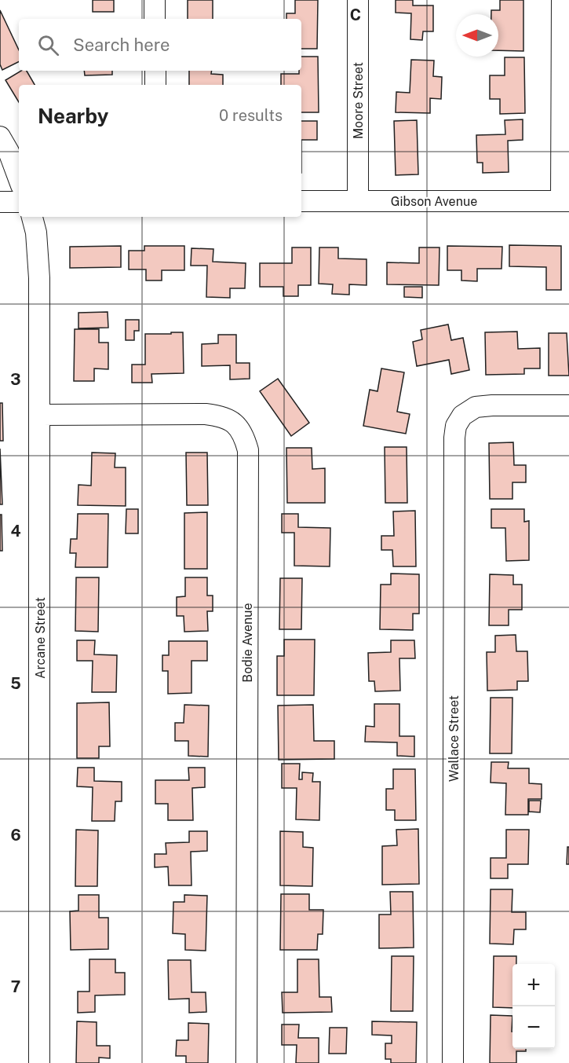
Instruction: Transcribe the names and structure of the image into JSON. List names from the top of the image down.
{
  "streets": {
    "street": [
      "Moore Street",
      "Gibson Avenue",
      "Arcane Street",
      "Bodie Avenue",
      "Wallace Street"
    ]
  },
  "crossings": [
    ["Moore Street", "Gibson Avenue"],
    ["Arcane Street", "Bodie Avenue"]
  ],
  "north": "left",
  "page": {
    "search": "Search here",
    "heading": ["Nearby", "0 results"],
    "map_buttons": ["+", "−"]
  },
  "grid": {
    "columns": ["C"],
    "rows": [
      "3",
      "4",
      "5",
      "6",
      "7"
    ]
  }
}
